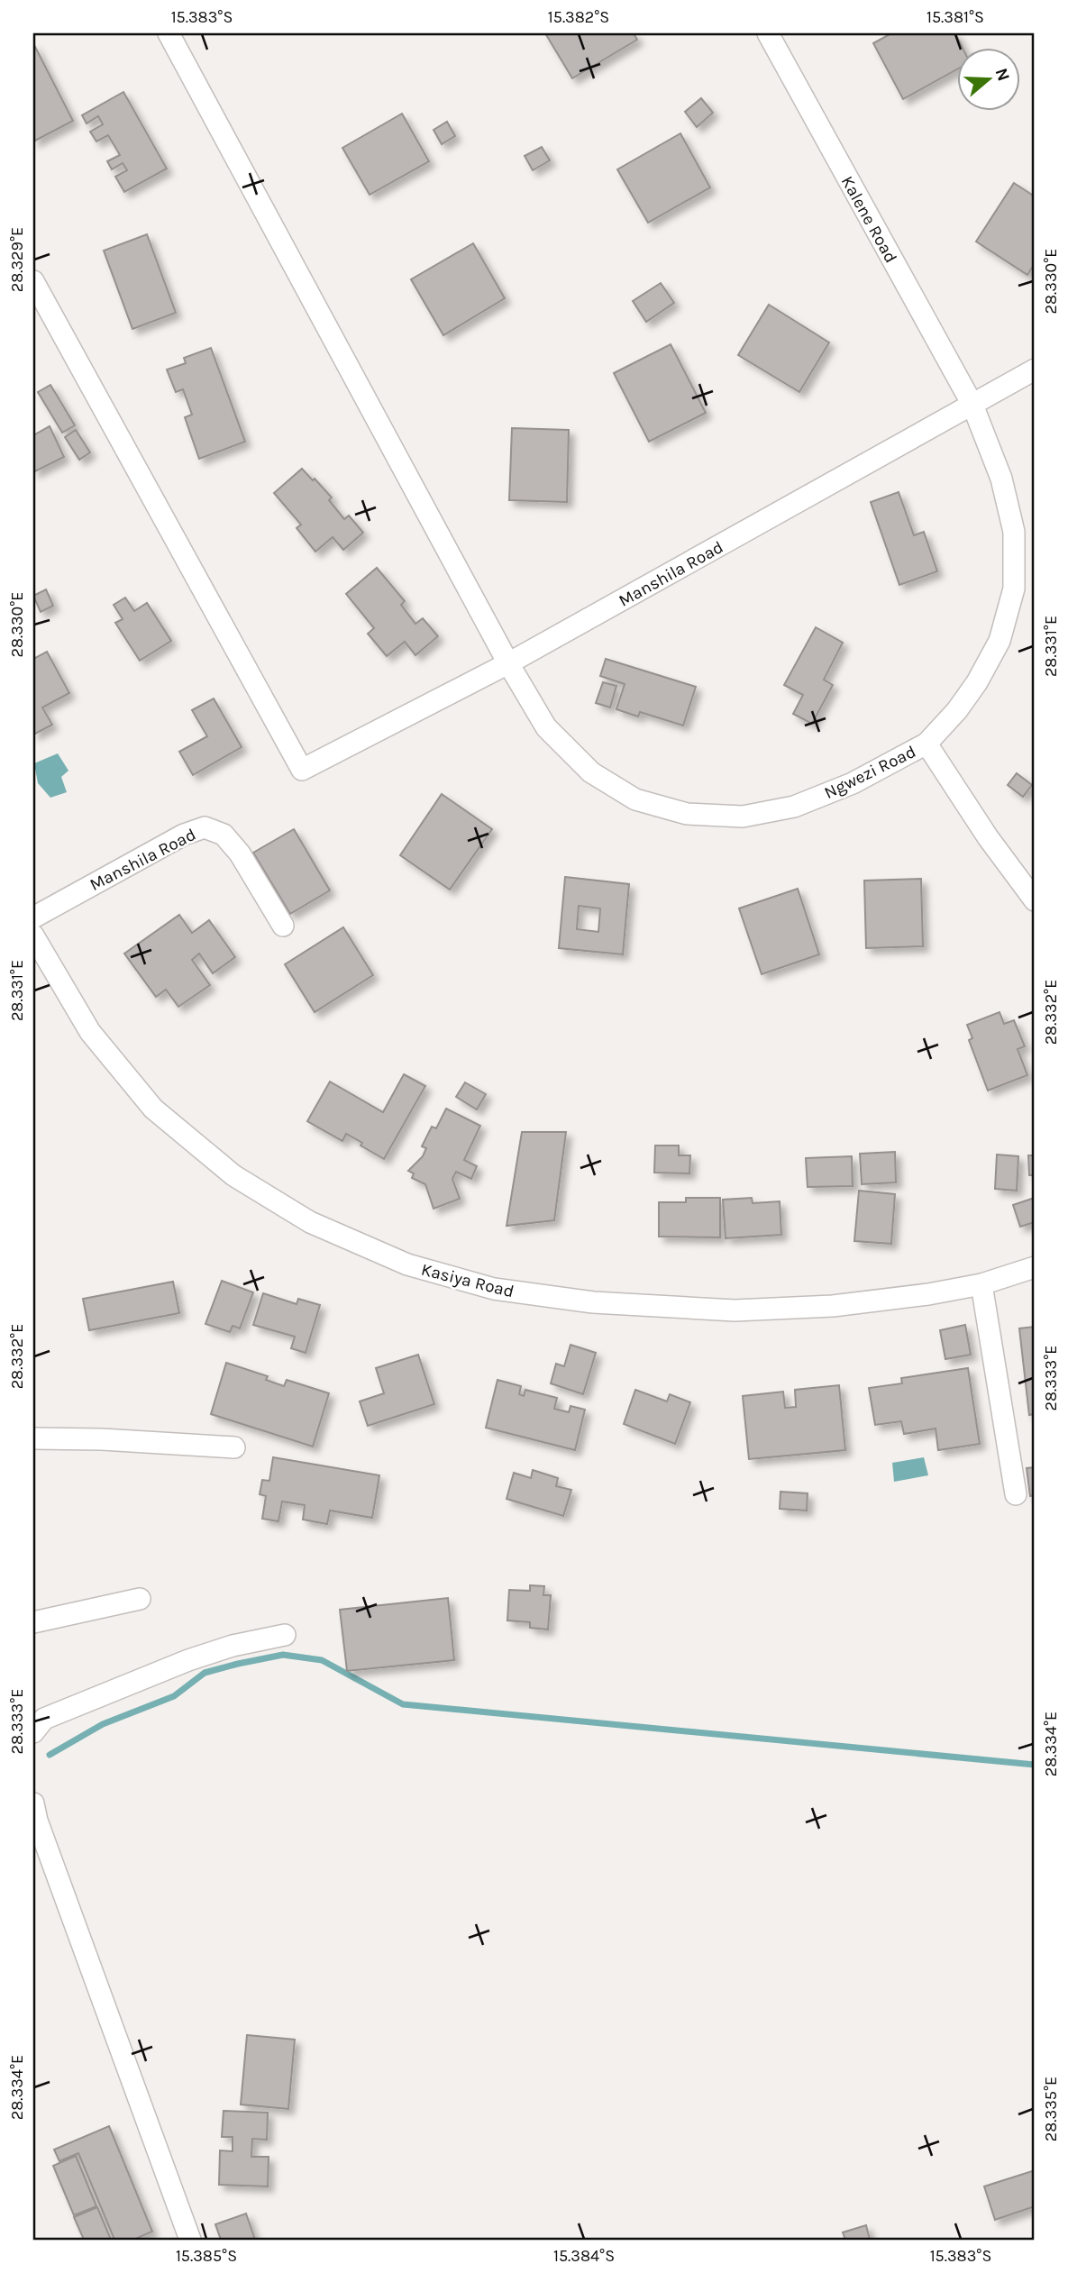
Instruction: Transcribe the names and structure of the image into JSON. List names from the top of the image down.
{
  "streets": {
    "street": [
      "Kalene Road",
      "Manshila Road",
      "Ngwezi Road",
      "Kasiya Road"
    ]
  },
  "crossings": [
    ["Kalene Road", "Manshila Road"],
    ["Kalene Road", "Ngwezi Road"],
    ["Manshila Road", "Ngwezi Road"]
  ],
  "north": "right",
  "coordinates": [
    "15.383°S",
    "15.382°S",
    "15.381°S",
    "28.329°E",
    "28.330°E",
    "28.331°E",
    "28.332°E",
    "28.333°E",
    "28.334°E",
    "28.335°E",
    "15.385°S",
    "15.384°S"
  ]
}
